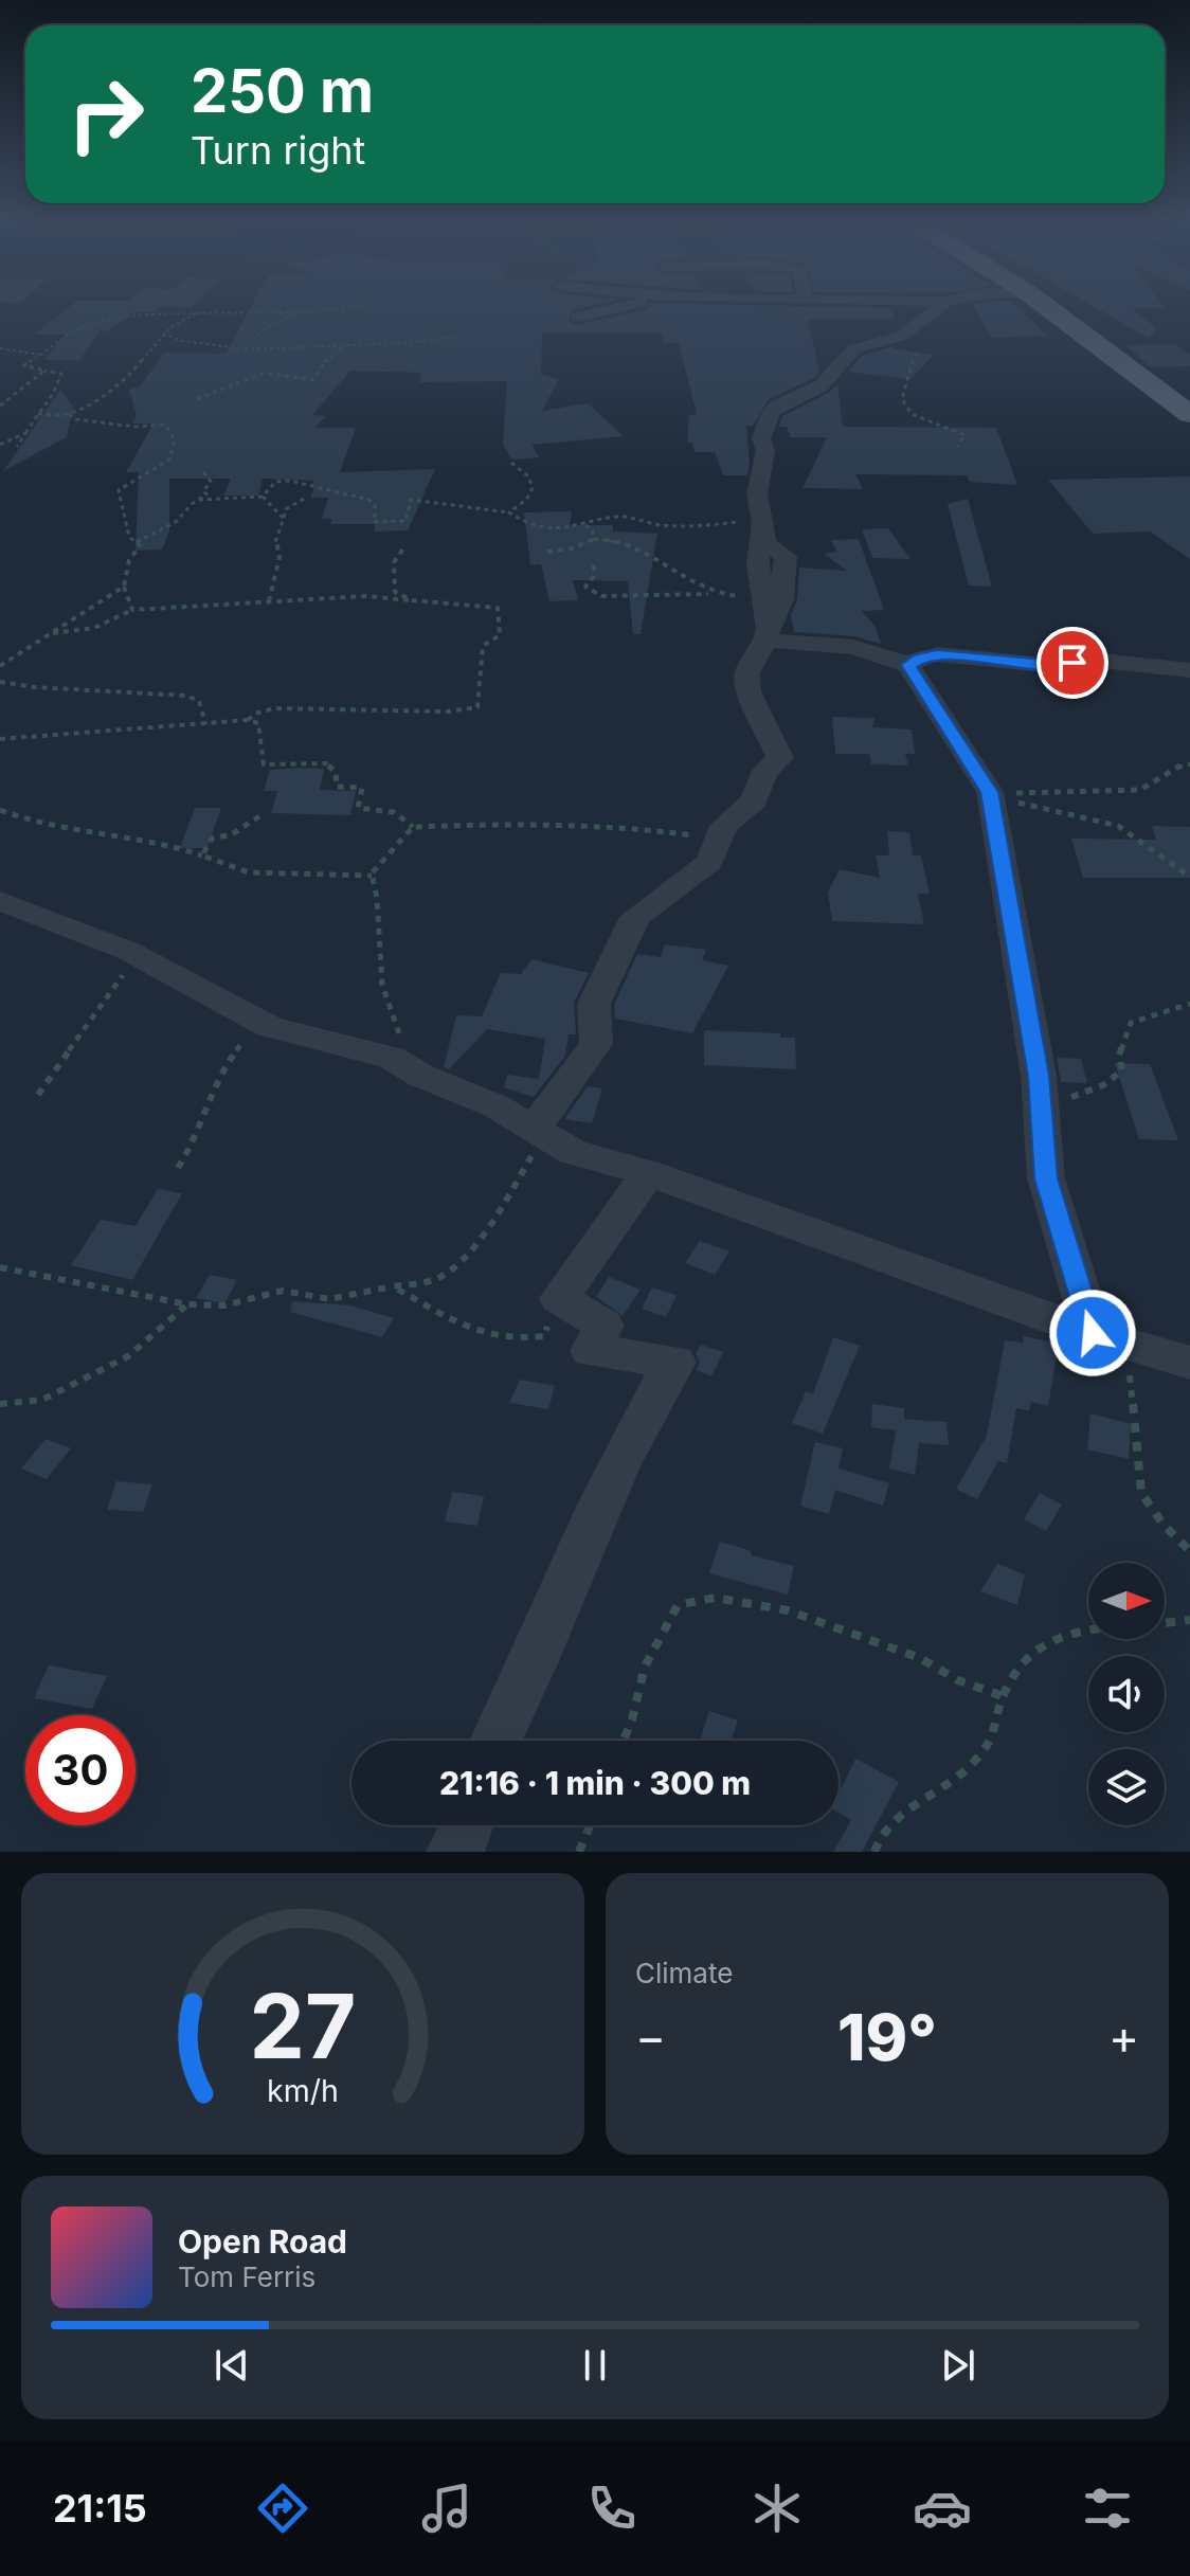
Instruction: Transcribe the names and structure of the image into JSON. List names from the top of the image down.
{
  "north": "right",
  "page": {
    "turn": ["250 m", "Turn right"],
    "limit": "30",
    "trip": "21:16 · 1 min · 300 m",
    "tile": "Climate",
    "heat": ["−", "19°", "+"],
    "song": ["Open Road", "Tom Ferris"],
    "tabs": "21:15",
    "gauge": ["27", "km/h"]
  }
}
